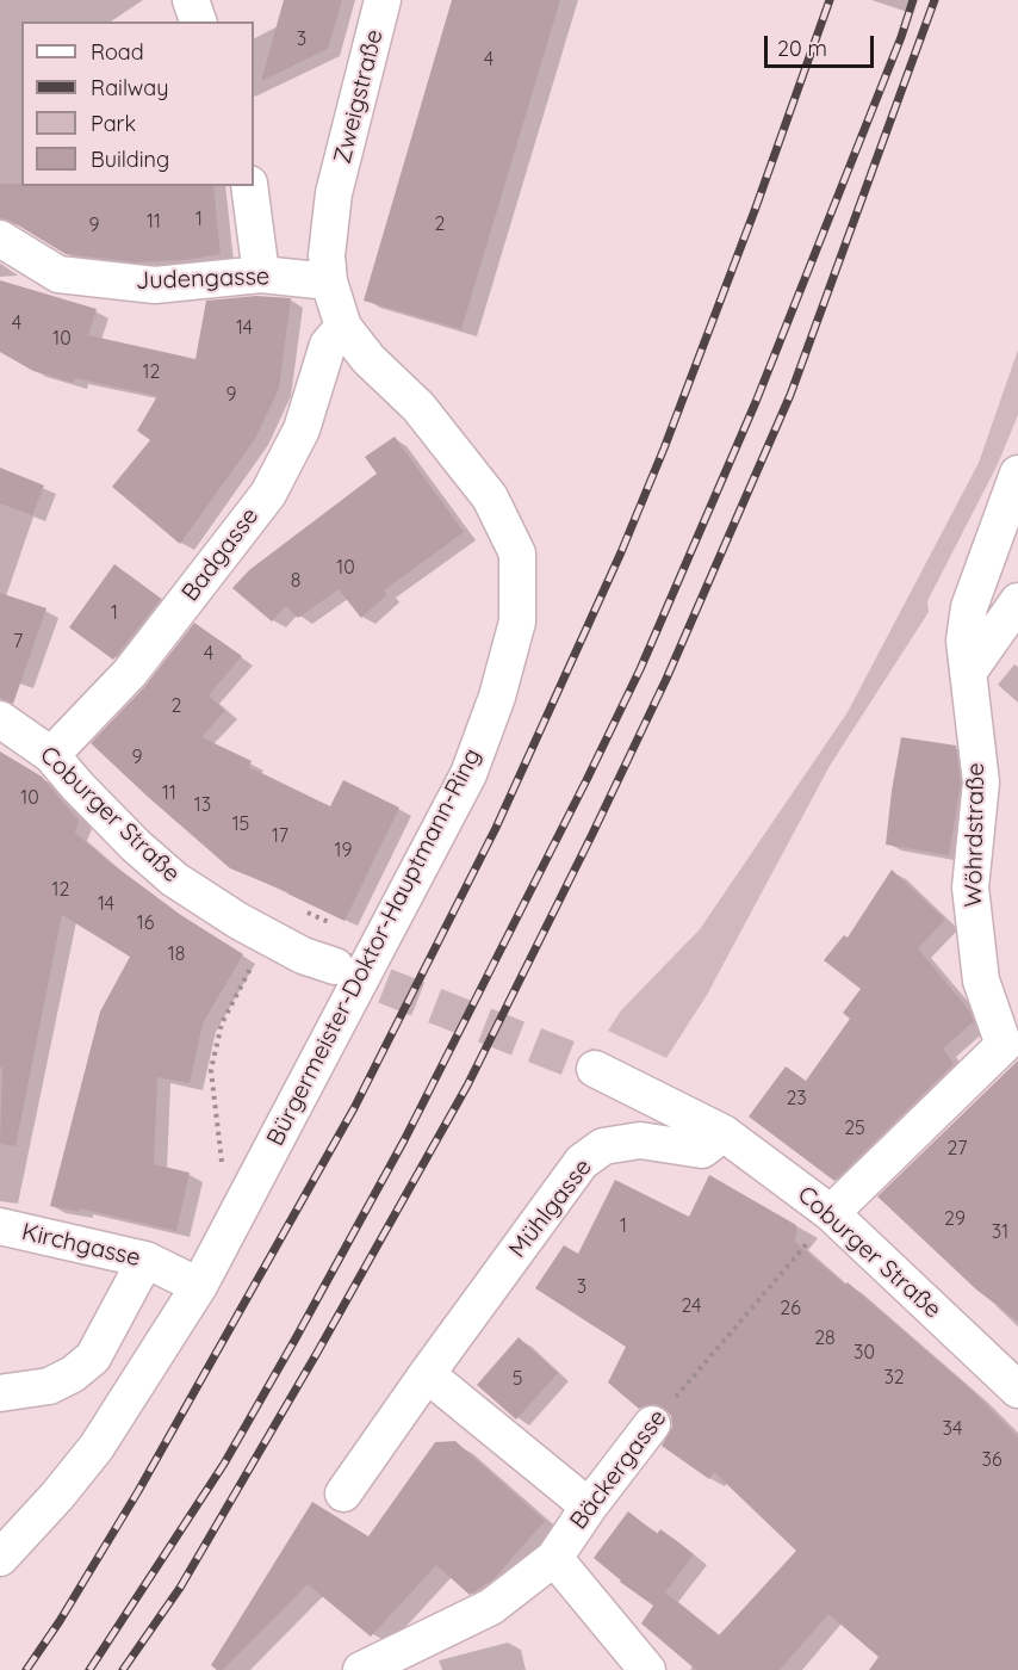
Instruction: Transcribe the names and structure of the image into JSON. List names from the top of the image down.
{
  "streets": {
    "street": [
      "Zweigstraße",
      "Judengasse",
      "Badgasse",
      "Coburger Straße",
      "Wöhrdstraße",
      "Bürgermeister-Doktor-Hauptmann-Ring",
      "Mühlgasse",
      "Kirchgasse",
      "Bäckergasse"
    ]
  },
  "crossings": [
    ["Zweigstraße", "Bürgermeister-Doktor-Hauptmann-Ring"],
    ["Judengasse", "Bürgermeister-Doktor-Hauptmann-Ring"],
    ["Badgasse", "Coburger Straße"],
    ["Badgasse", "Bürgermeister-Doktor-Hauptmann-Ring"],
    ["Coburger Straße", "Wöhrdstraße"],
    ["Coburger Straße", "Mühlgasse"],
    ["Coburger Straße", "Bäckergasse"],
    ["Wöhrdstraße", "Bäckergasse"],
    ["Bürgermeister-Doktor-Hauptmann-Ring", "Kirchgasse"]
  ],
  "house_numbers": [
    "3",
    "4",
    "1",
    "11",
    "2",
    "9",
    "4",
    "14",
    "10",
    "12",
    "9",
    "10",
    "8",
    "1",
    "7",
    "4",
    "2",
    "9",
    "11",
    "10",
    "13",
    "15",
    "17",
    "19",
    "12",
    "14",
    "16",
    "18",
    "23",
    "25",
    "27",
    "29",
    "1",
    "31",
    "3",
    "24",
    "26",
    "28",
    "30",
    "32",
    "5",
    "34",
    "36"
  ],
  "legend": [
    "Road",
    "Railway",
    "Park",
    "Building"
  ],
  "scale_bar": "20 m"
}
